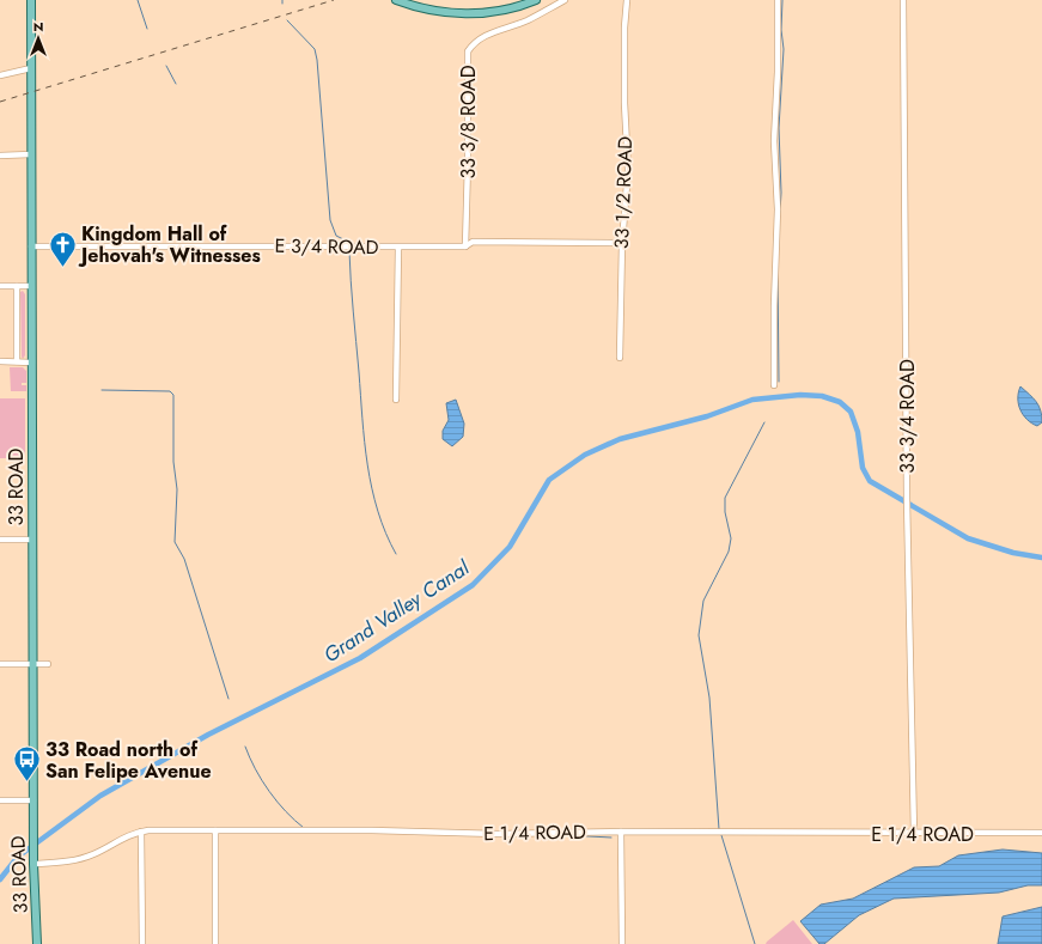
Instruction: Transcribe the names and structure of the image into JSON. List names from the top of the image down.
{
  "streets": {
    "main road": ["33 ROAD"],
    "street": [
      "33 3/8 ROAD",
      "33 1/2 ROAD",
      "E 3/4 ROAD",
      "33 3/4 ROAD",
      "E 1/4 ROAD"
    ]
  },
  "crossings": [
    ["33 3/8 ROAD", "E 3/4 ROAD"],
    ["33 1/2 ROAD", "E 3/4 ROAD"],
    ["E 3/4 ROAD", "33 ROAD"],
    ["33 3/4 ROAD", "E 1/4 ROAD"],
    ["33 ROAD", "E 1/4 ROAD"]
  ],
  "water": ["Grand Valley Canal"],
  "places": {
    "church": ["Kingdom Hall of Jehovah's Witnesses"],
    "bus stop": ["33 Road north of San Felipe Avenue"]
  },
  "north": "top"
}
